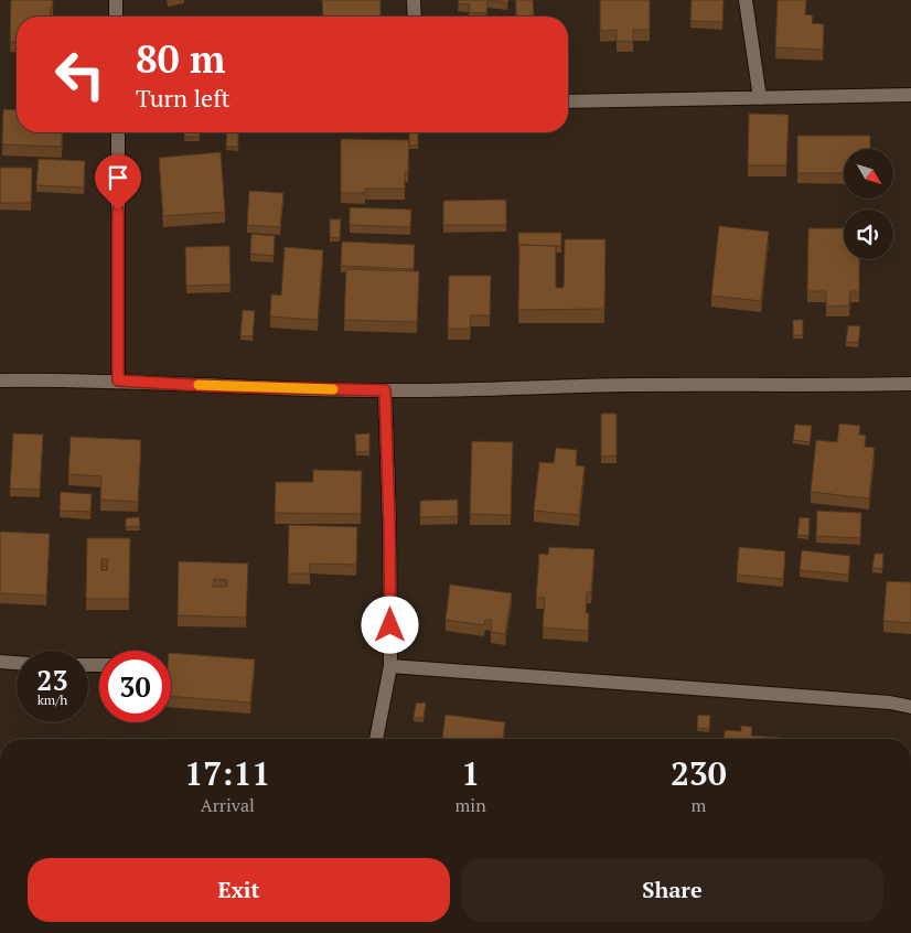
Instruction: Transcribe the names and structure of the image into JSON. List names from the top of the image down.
{
  "north": "bottom right",
  "page": {
    "turn": ["80 m", "Turn left"],
    "speed": "23 km/h",
    "limit": "30",
    "eta": [
      "17:11",
      "Arrival",
      "1",
      "min",
      "230",
      "m"
    ],
    "buttons": ["Exit", "Share"]
  }
}
